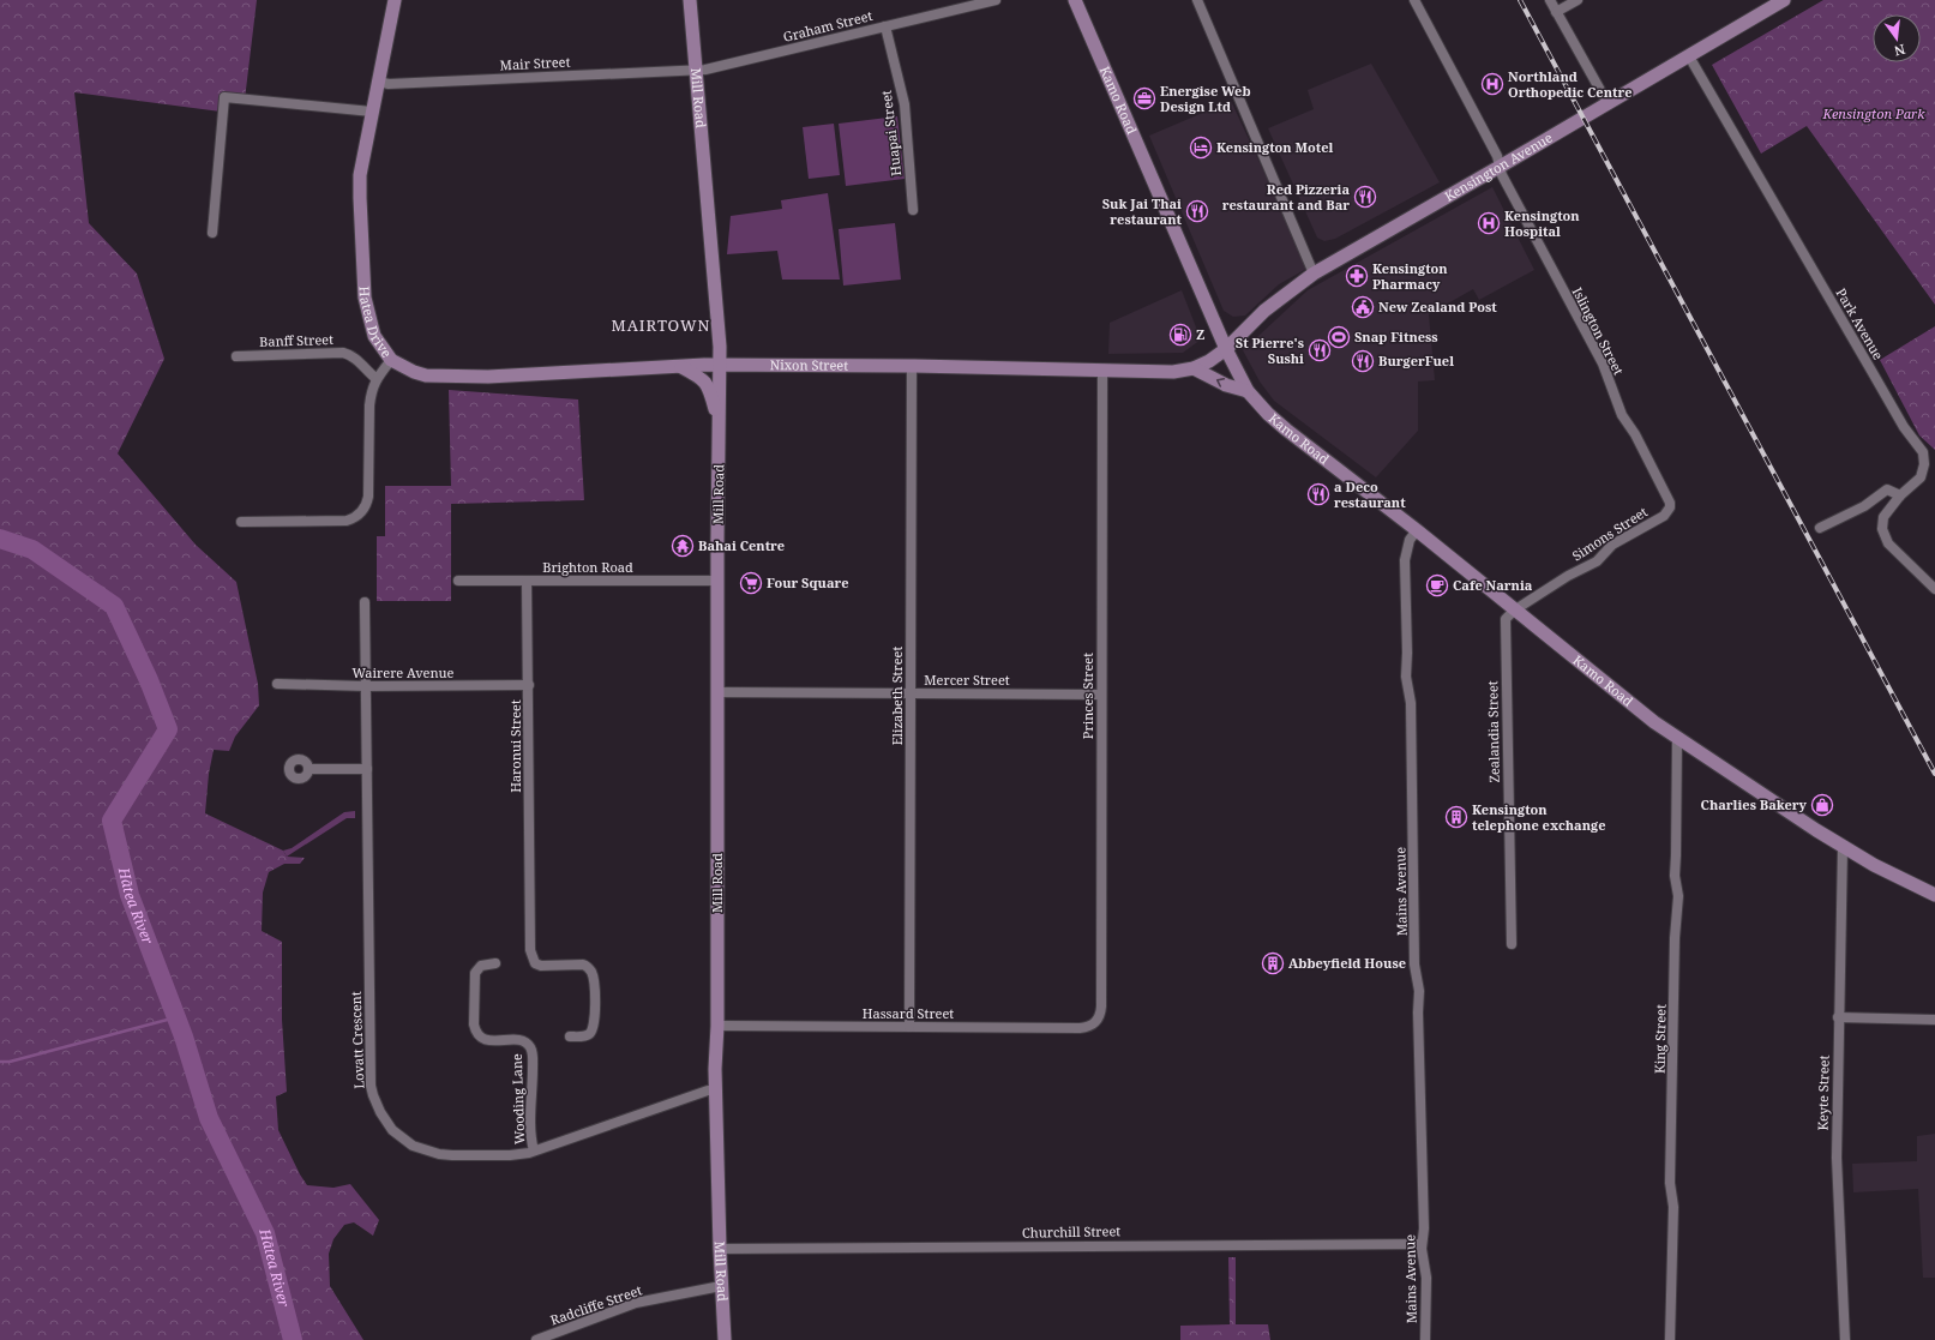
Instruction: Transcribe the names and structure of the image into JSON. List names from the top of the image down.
{
  "streets": {
    "main road": [
      "Mill Road",
      "Kamo Road",
      "Kensington Avenue",
      "Hatea Drive",
      "Nixon Street"
    ],
    "street": [
      "Graham Street",
      "Mair Street",
      "Huapai Street",
      "Park Avenue",
      "Islington Street",
      "Banff Street",
      "Simons Street",
      "Brighton Road",
      "Wairere Avenue",
      "Mercer Street",
      "Elizabeth Street",
      "Princes Street",
      "Zealandia Street",
      "Haronui Street",
      "Mains Avenue",
      "Hassard Street",
      "King Street",
      "Lovatt Crescent",
      "Keyte Street",
      "Wooding Lane",
      "Churchill Street",
      "Radcliffe Street"
    ]
  },
  "crossings": [
    ["Graham Street", "Mair Street"],
    ["Graham Street", "Mill Road"],
    ["Graham Street", "Huapai Street"],
    ["Mair Street", "Mill Road"],
    ["Mair Street", "Hatea Drive"],
    ["Mill Road", "Nixon Street"],
    ["Mill Road", "Brighton Road"],
    ["Mill Road", "Mercer Street"],
    ["Mill Road", "Hassard Street"],
    ["Mill Road", "Lovatt Crescent"],
    ["Mill Road", "Churchill Street"],
    ["Mill Road", "Radcliffe Street"],
    ["Kamo Road", "Kensington Avenue"],
    ["Kamo Road", "Nixon Street"],
    ["Kamo Road", "Simons Street"],
    ["Kamo Road", "Zealandia Street"],
    ["Kamo Road", "Mains Avenue"],
    ["Kamo Road", "King Street"],
    ["Kamo Road", "Keyte Street"],
    ["Kensington Avenue", "Park Avenue"],
    ["Kensington Avenue", "Islington Street"],
    ["Kensington Avenue", "Nixon Street"],
    ["Hatea Drive", "Banff Street"],
    ["Hatea Drive", "Nixon Street"],
    ["Islington Street", "Simons Street"],
    ["Nixon Street", "Elizabeth Street"],
    ["Nixon Street", "Princes Street"],
    ["Simons Street", "Zealandia Street"],
    ["Brighton Road", "Haronui Street"],
    ["Wairere Avenue", "Haronui Street"],
    ["Wairere Avenue", "Lovatt Crescent"],
    ["Mercer Street", "Elizabeth Street"],
    ["Mercer Street", "Princes Street"],
    ["Elizabeth Street", "Hassard Street"],
    ["Princes Street", "Hassard Street"],
    ["Mains Avenue", "Churchill Street"],
    ["Lovatt Crescent", "Wooding Lane"]
  ],
  "districts": ["MAIRTOWN"],
  "water": ["Hātea River"],
  "parks": ["Kensington Park"],
  "places": {
    "hospital": ["Northland Orthopedic Centre", "Kensington Hospital"],
    "office": ["Energise Web Design Ltd"],
    "hotel": ["Kensington Motel"],
    "restaurant": [
      "Red Pizzeria restaurant and Bar",
      "Suk Jai Thai restaurant",
      "St Pierre's Sushi",
      "BurgerFuel",
      "a Deco restaurant"
    ],
    "pharmacy": ["Kensington Pharmacy"],
    "public building": ["New Zealand Post"],
    "fuel station": ["Z"],
    "sports": ["Snap Fitness"],
    "temple": ["Bahai Centre"],
    "supermarket": ["Four Square"],
    "cafe": ["Cafe Narnia"],
    "shop": ["Charlies Bakery"],
    "building": ["Kensington telephone exchange", "Abbeyfield House"]
  },
  "north": "bottom"
}
